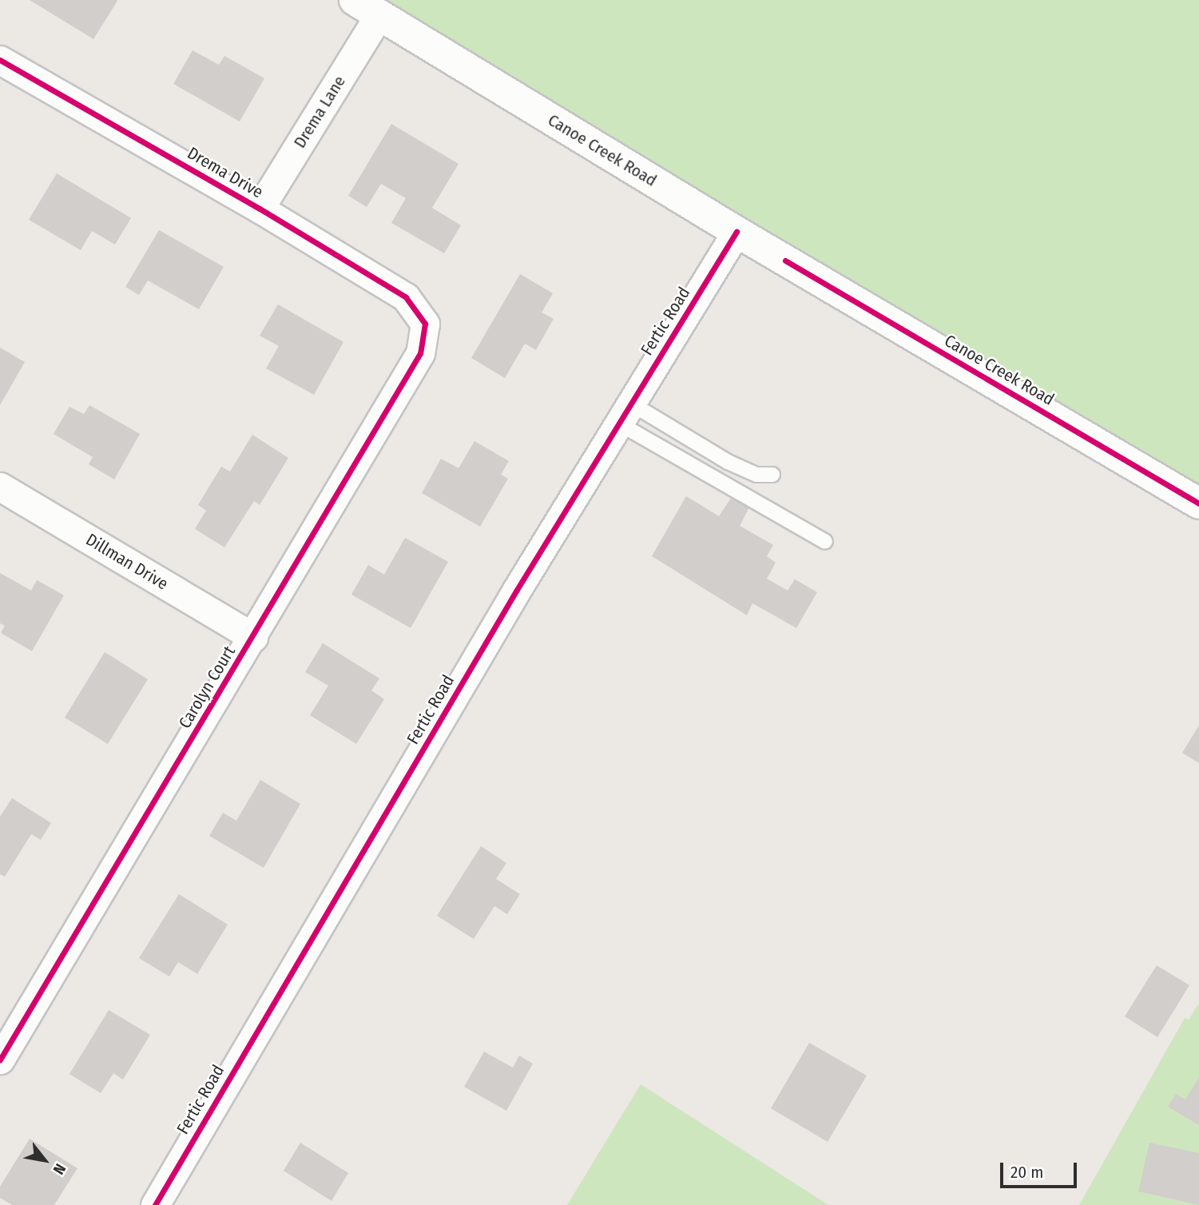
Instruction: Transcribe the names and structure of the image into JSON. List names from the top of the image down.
{
  "streets": {
    "main road": ["Canoe Creek Road"],
    "street": [
      "Drema Lane",
      "Drema Drive",
      "Fertic Road",
      "Dillman Drive",
      "Carolyn Court"
    ]
  },
  "crossings": [
    ["Drema Lane", "Canoe Creek Road"],
    ["Drema Lane", "Drema Drive"],
    ["Canoe Creek Road", "Fertic Road"],
    ["Drema Drive", "Carolyn Court"],
    ["Dillman Drive", "Carolyn Court"]
  ],
  "scale_bar": "20 m",
  "north": "bottom right"
}
